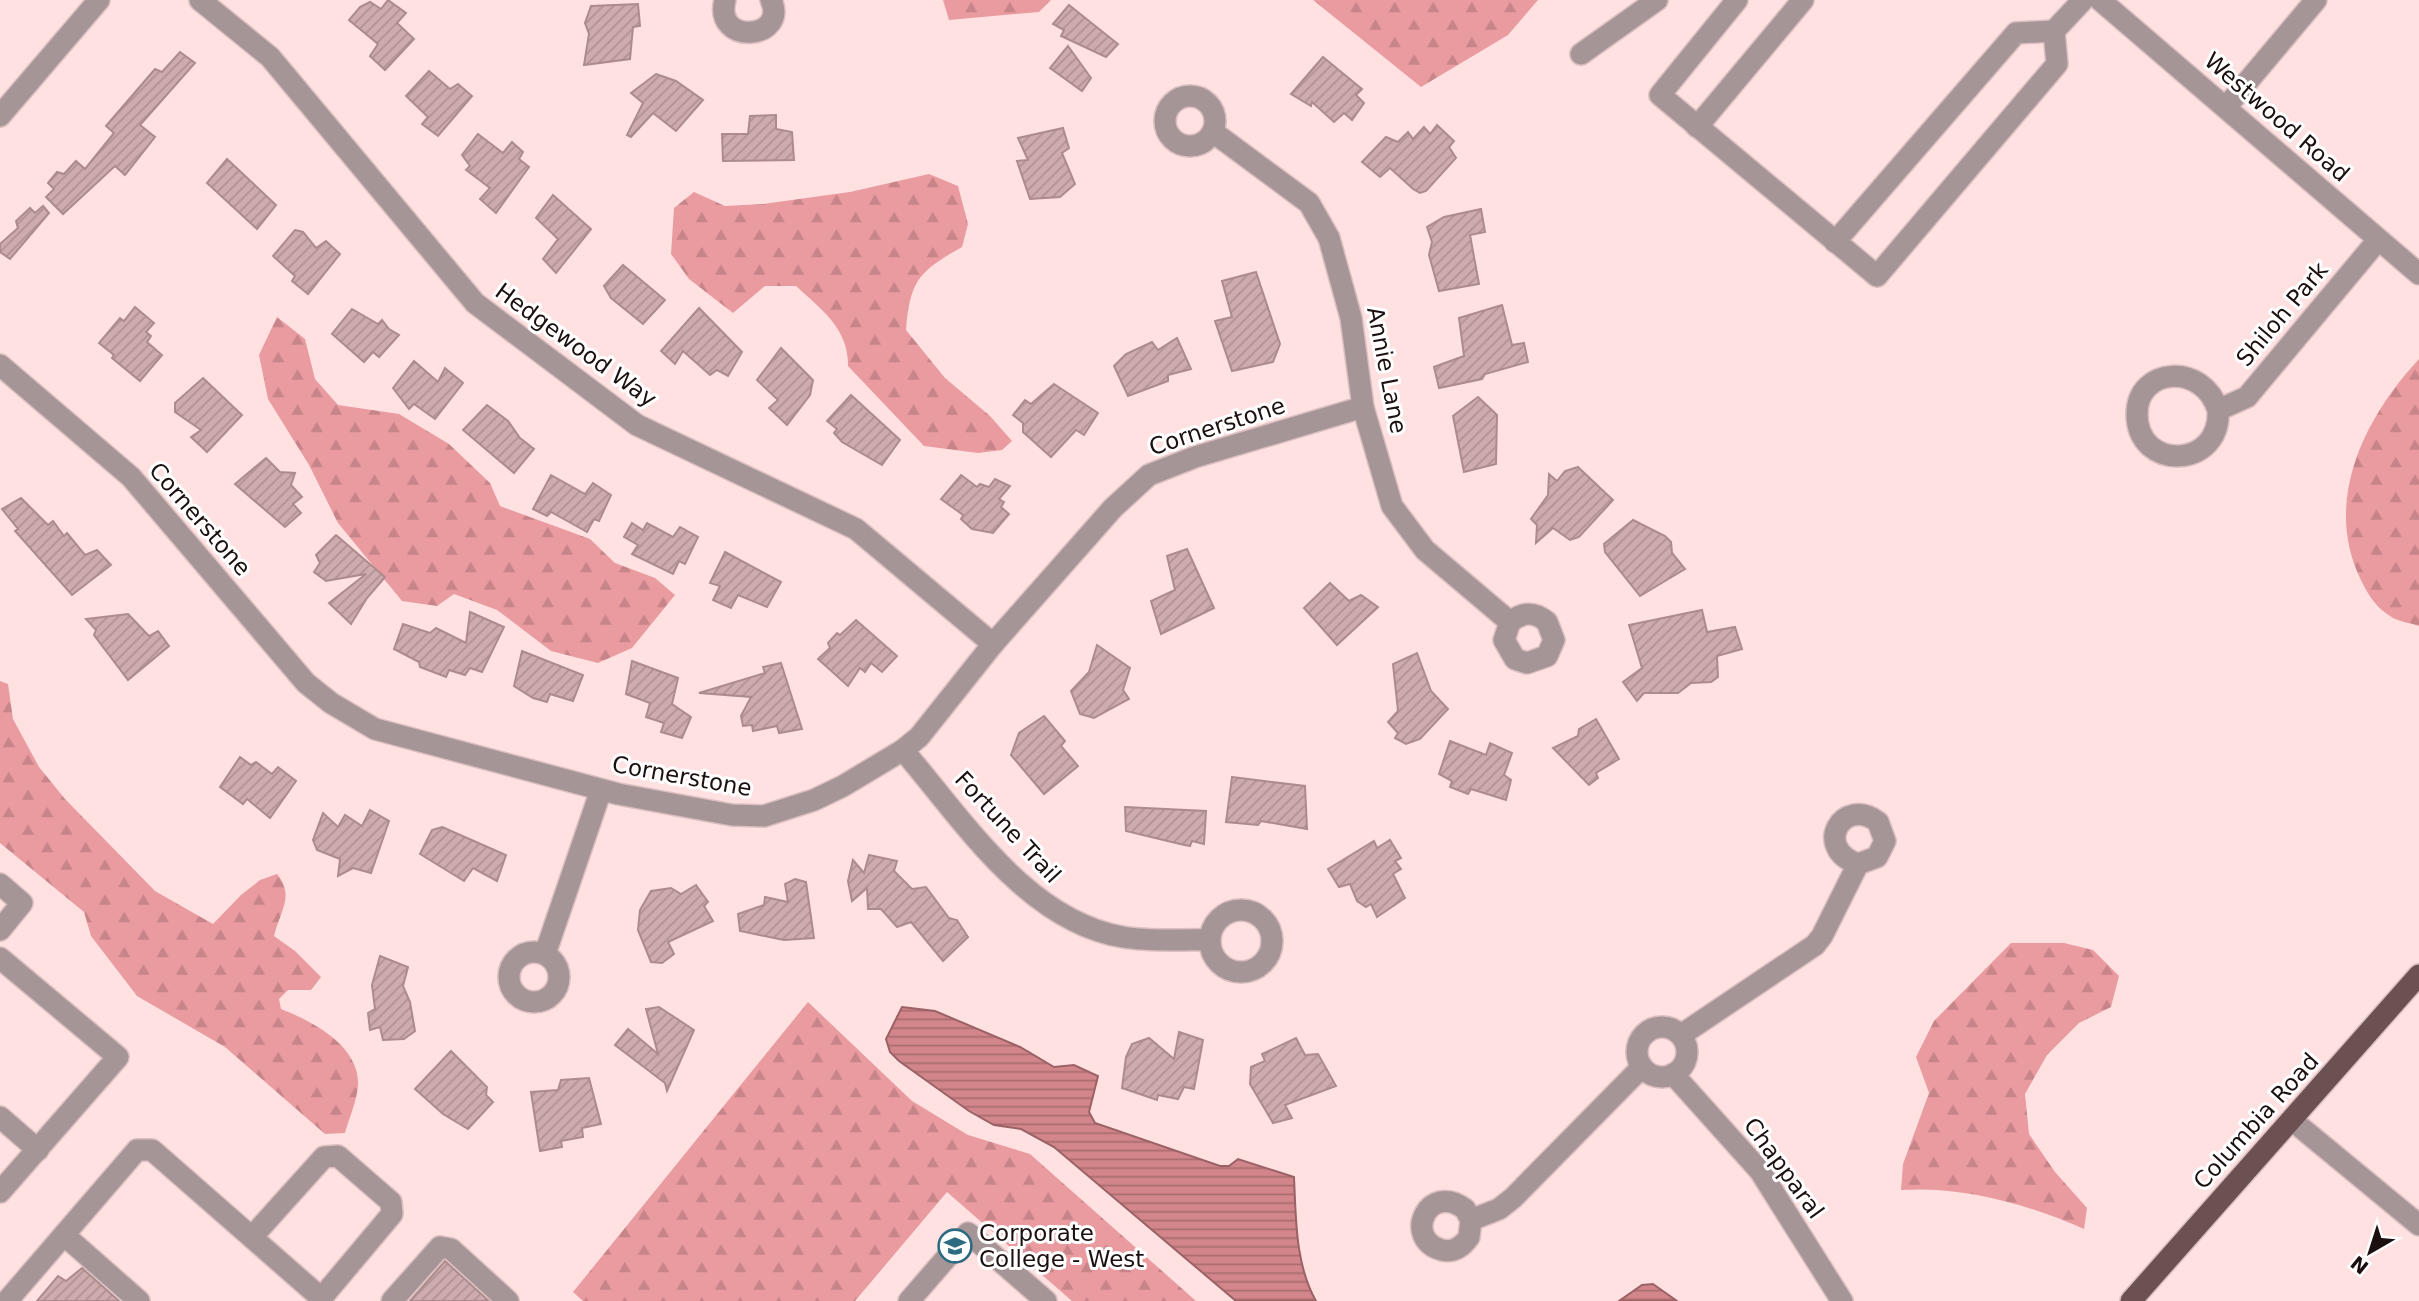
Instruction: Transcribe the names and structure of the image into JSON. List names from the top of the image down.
{
  "streets": {
    "main road": ["Columbia Road"],
    "street": [
      "Westwood Road",
      "Shiloh Park",
      "Hedgewood Way",
      "Annie Lane",
      "Cornerstone",
      "Fortune Trail",
      "Chapparal"
    ]
  },
  "crossings": [
    ["Westwood Road", "Shiloh Park"],
    ["Hedgewood Way", "Cornerstone"],
    ["Annie Lane", "Cornerstone"],
    ["Cornerstone", "Fortune Trail"]
  ],
  "places": {
    "school or university": ["Corporate College - West"]
  },
  "north": "bottom left"
}
